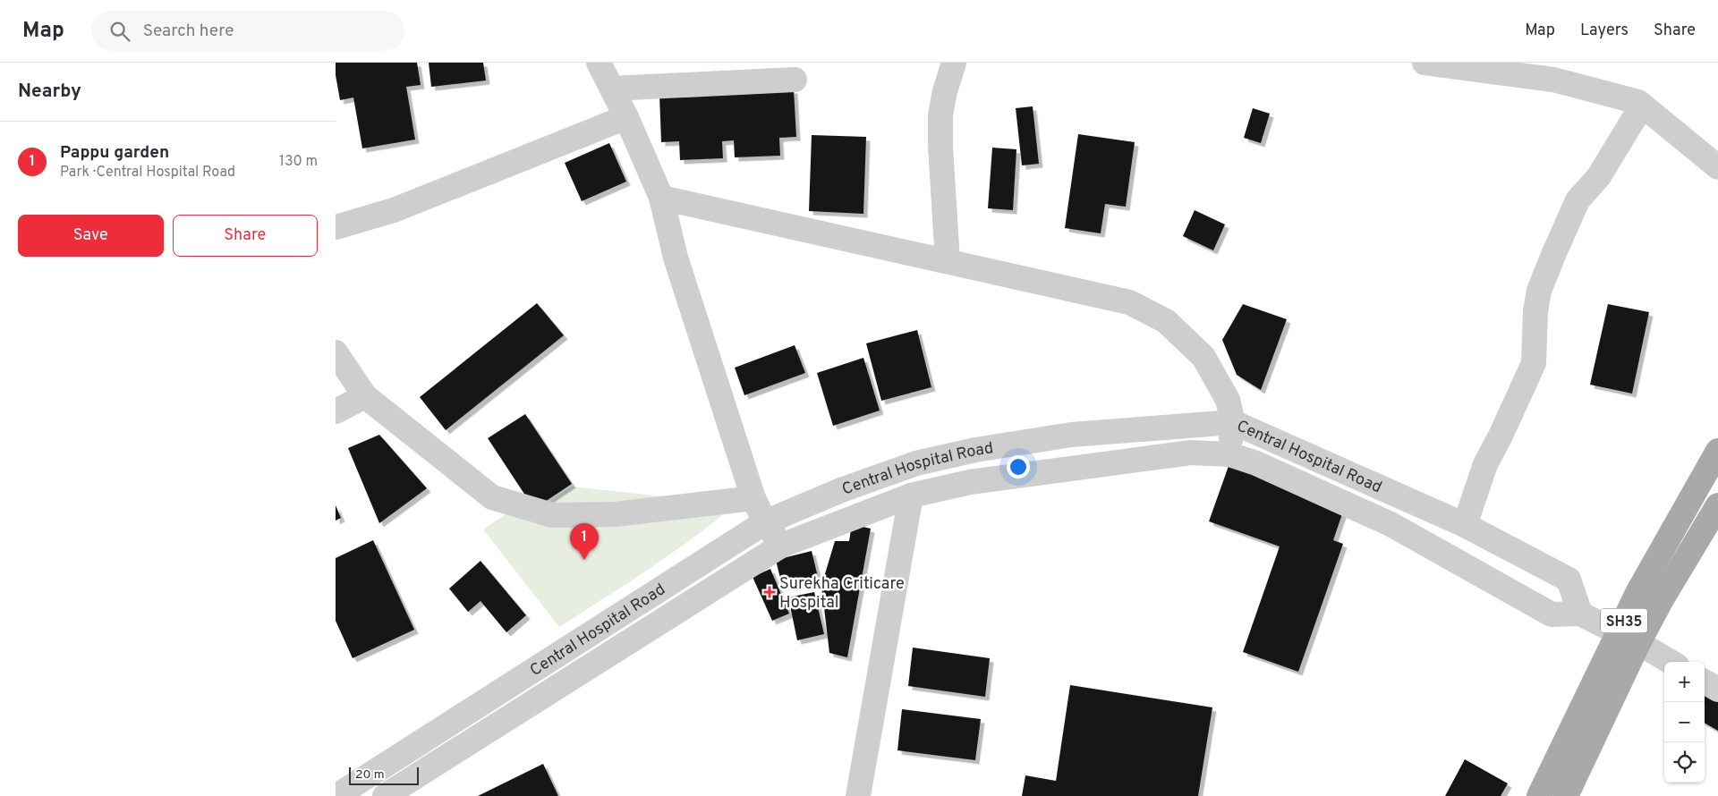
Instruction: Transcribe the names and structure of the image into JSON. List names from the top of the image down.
{
  "streets": {
    "main road": ["SH35"],
    "street": ["Central Hospital Road"]
  },
  "crossings": [
    ["Central Hospital Road", "SH35"]
  ],
  "places": {
    "health": ["Surekha Criticare Hospital"]
  },
  "scale_bar": "20 m",
  "page": {
    "header": "Map",
    "search": "Search here",
    "nav": ["Map", "Layers", "Share"],
    "heading": "Nearby",
    "list": [
      {
        "mark": "1",
        "name": "Pappu garden",
        "note": "Park · Central Hospital Road",
        "value": "130 m"
      }
    ],
    "buttons": ["Save", "Share"],
    "pins": "1",
    "map_buttons": ["+", "−"],
    "scale": "20 m"
  }
}
